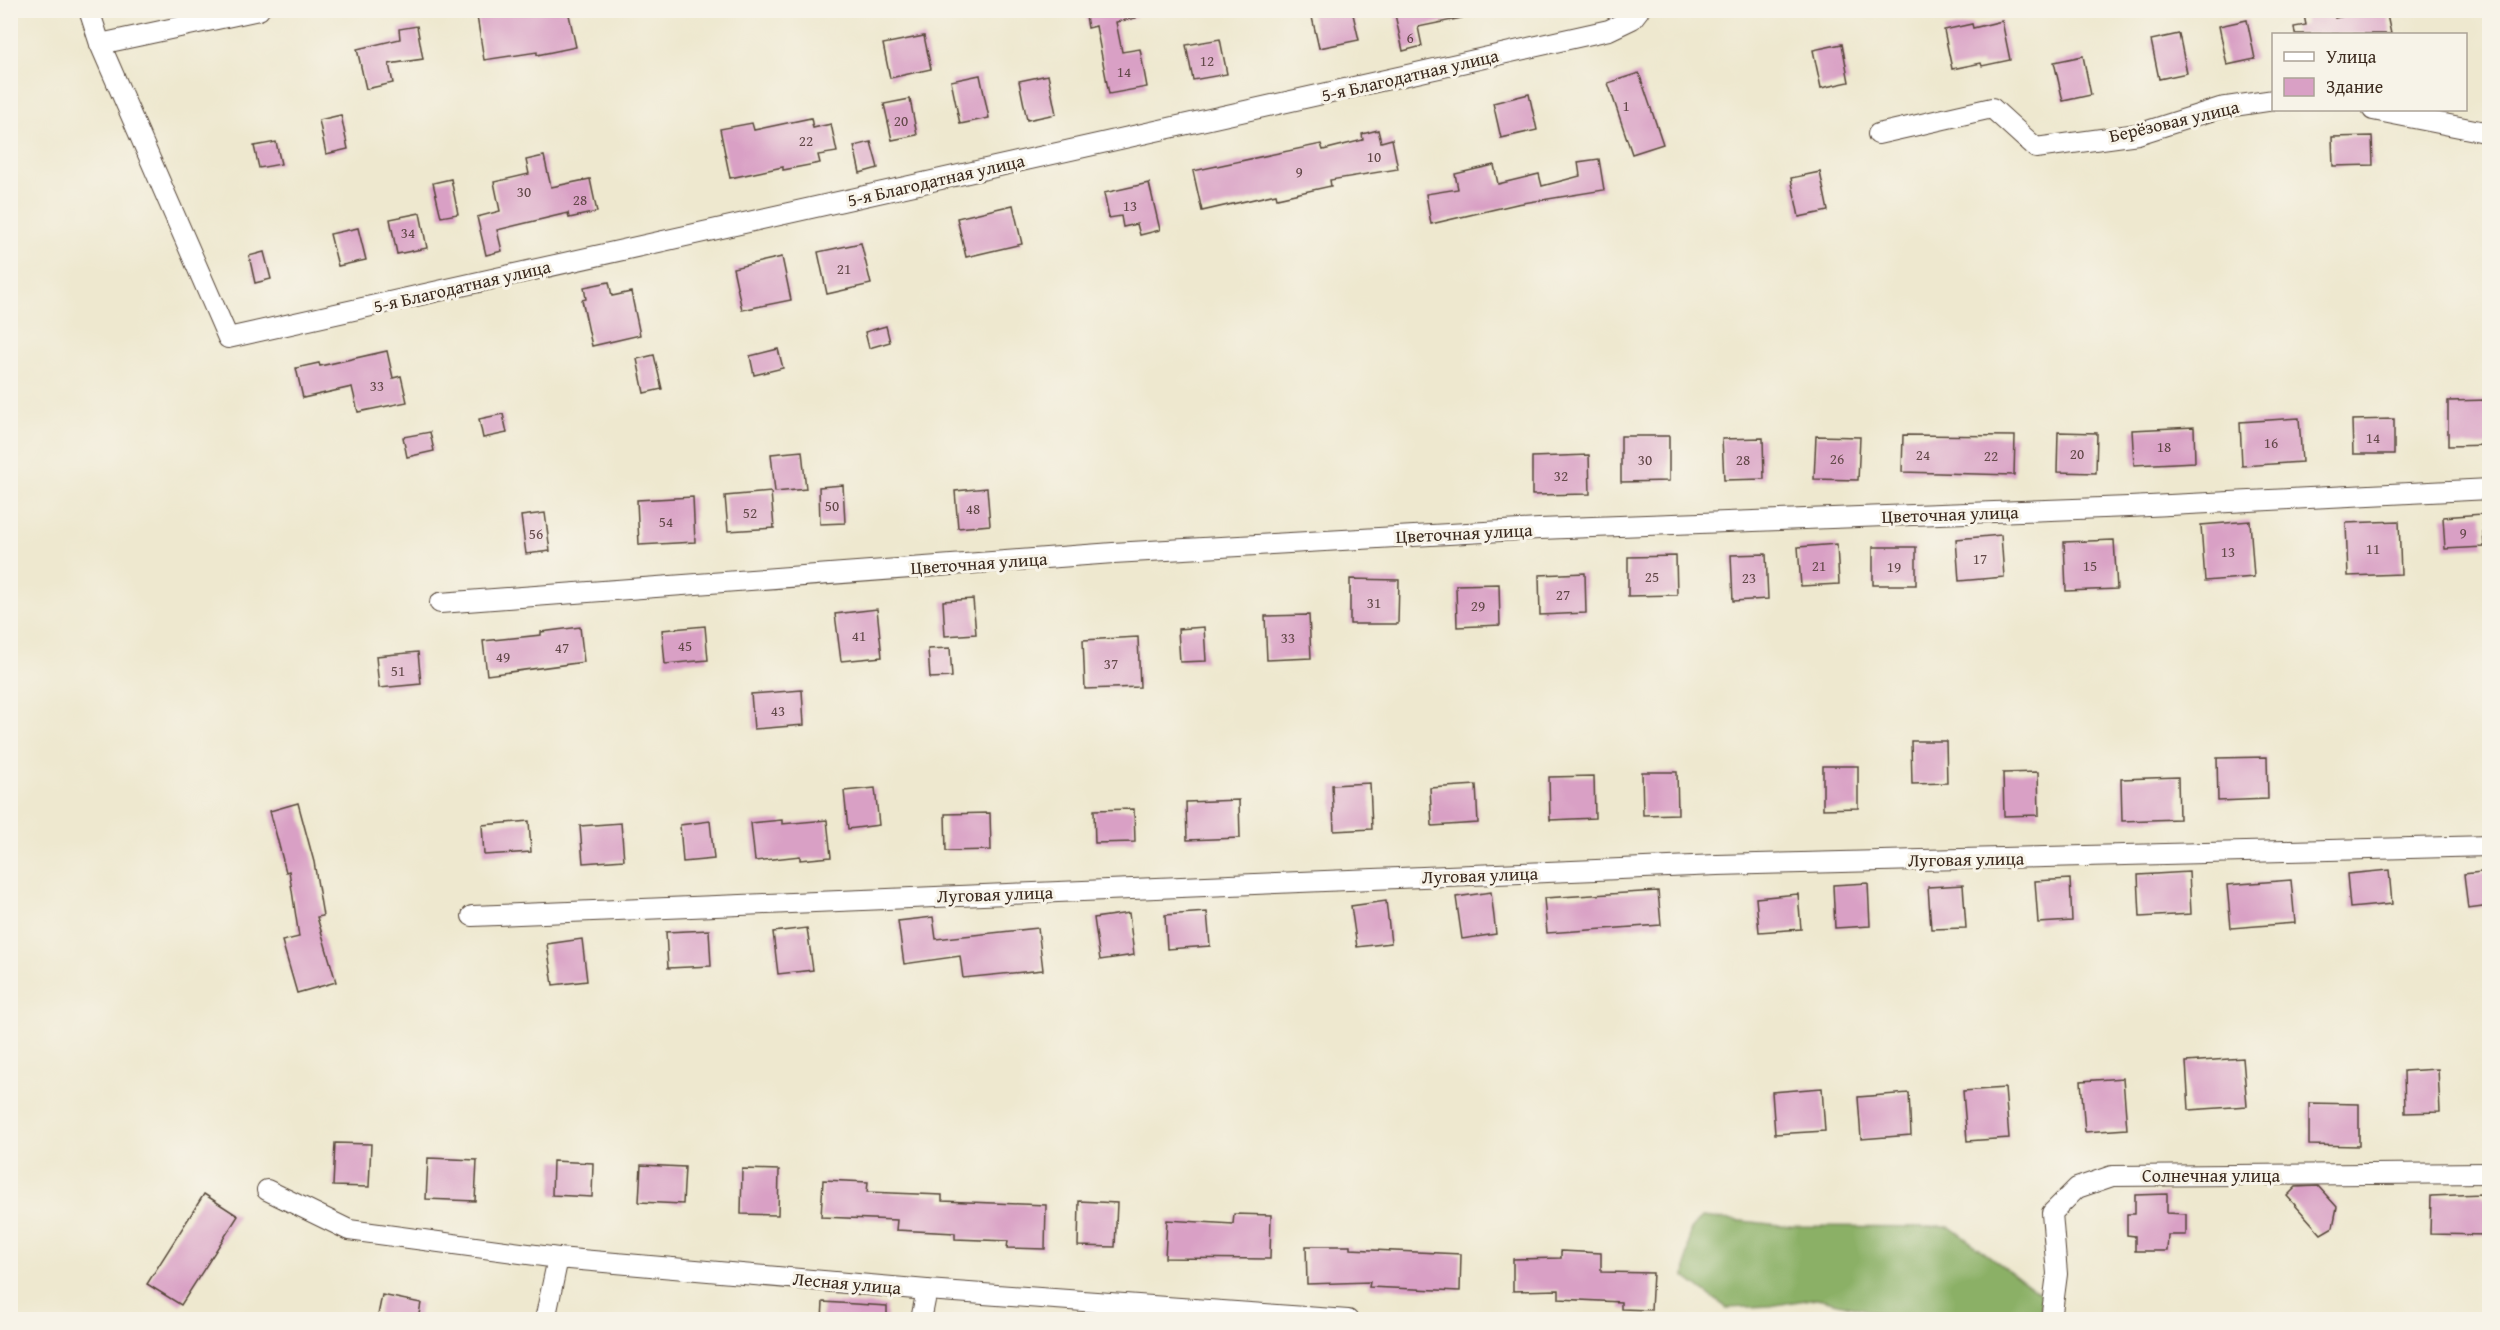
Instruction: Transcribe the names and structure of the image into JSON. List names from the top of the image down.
{
  "streets": {
    "street": [
      "5-я Благодатная улица",
      "Берёзовая улица",
      "Цветочная улица",
      "Луговая улица",
      "Солнечная улица",
      "Лесная улица"
    ]
  },
  "house_numbers": [
    "6",
    "12",
    "14",
    "1",
    "20",
    "22",
    "10",
    "9",
    "30",
    "28",
    "13",
    "34",
    "21",
    "33",
    "14",
    "16",
    "18",
    "20",
    "24",
    "22",
    "26",
    "30",
    "28",
    "32",
    "50",
    "48",
    "52",
    "54",
    "9",
    "56",
    "11",
    "13",
    "17",
    "21",
    "15",
    "19",
    "25",
    "23",
    "27",
    "31",
    "29",
    "41",
    "33",
    "45",
    "47",
    "49",
    "37",
    "51",
    "43"
  ],
  "legend": ["Улица", "Здание"]
}
